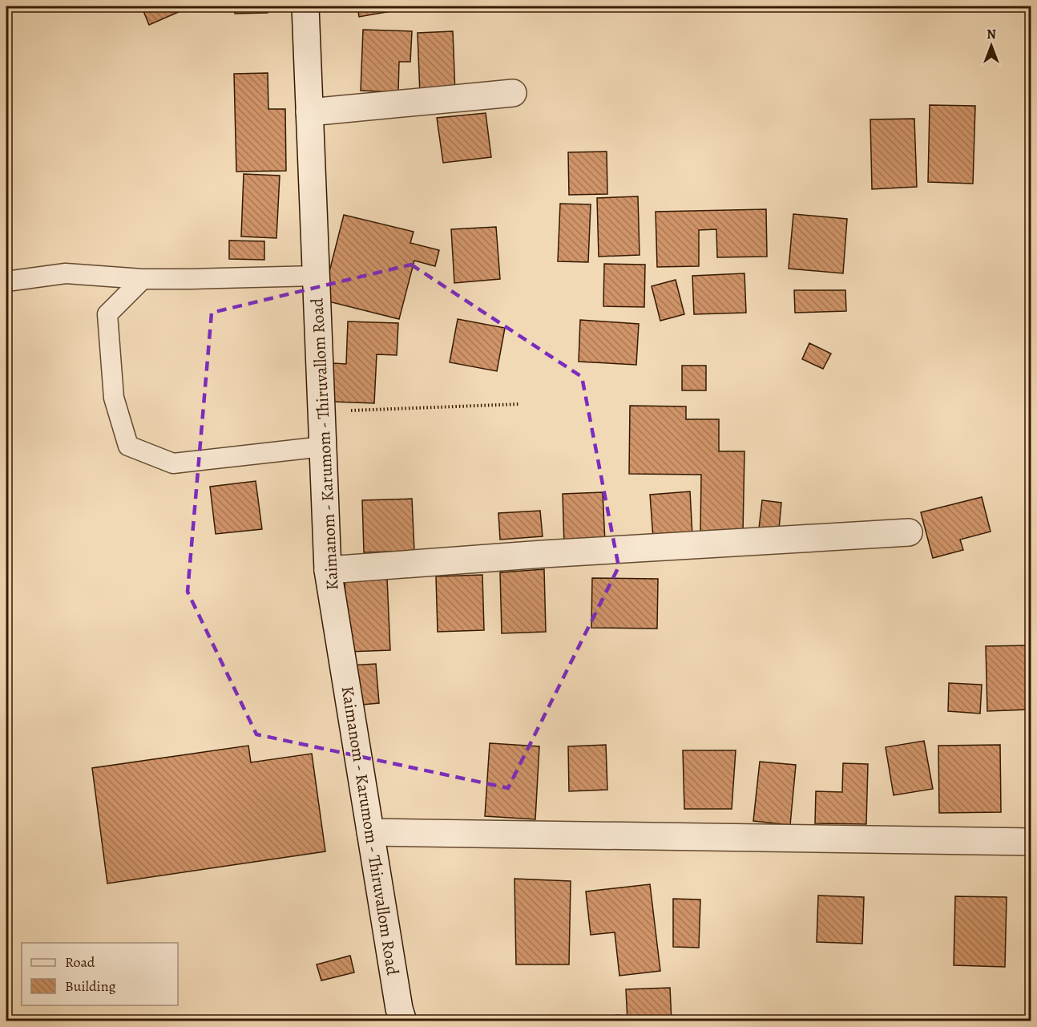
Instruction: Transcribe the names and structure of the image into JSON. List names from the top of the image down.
{
  "streets": {
    "street": ["Kaimanom - Karumom - Thiruvallom Road"]
  },
  "legend": ["Road", "Building"],
  "north": "top"
}
